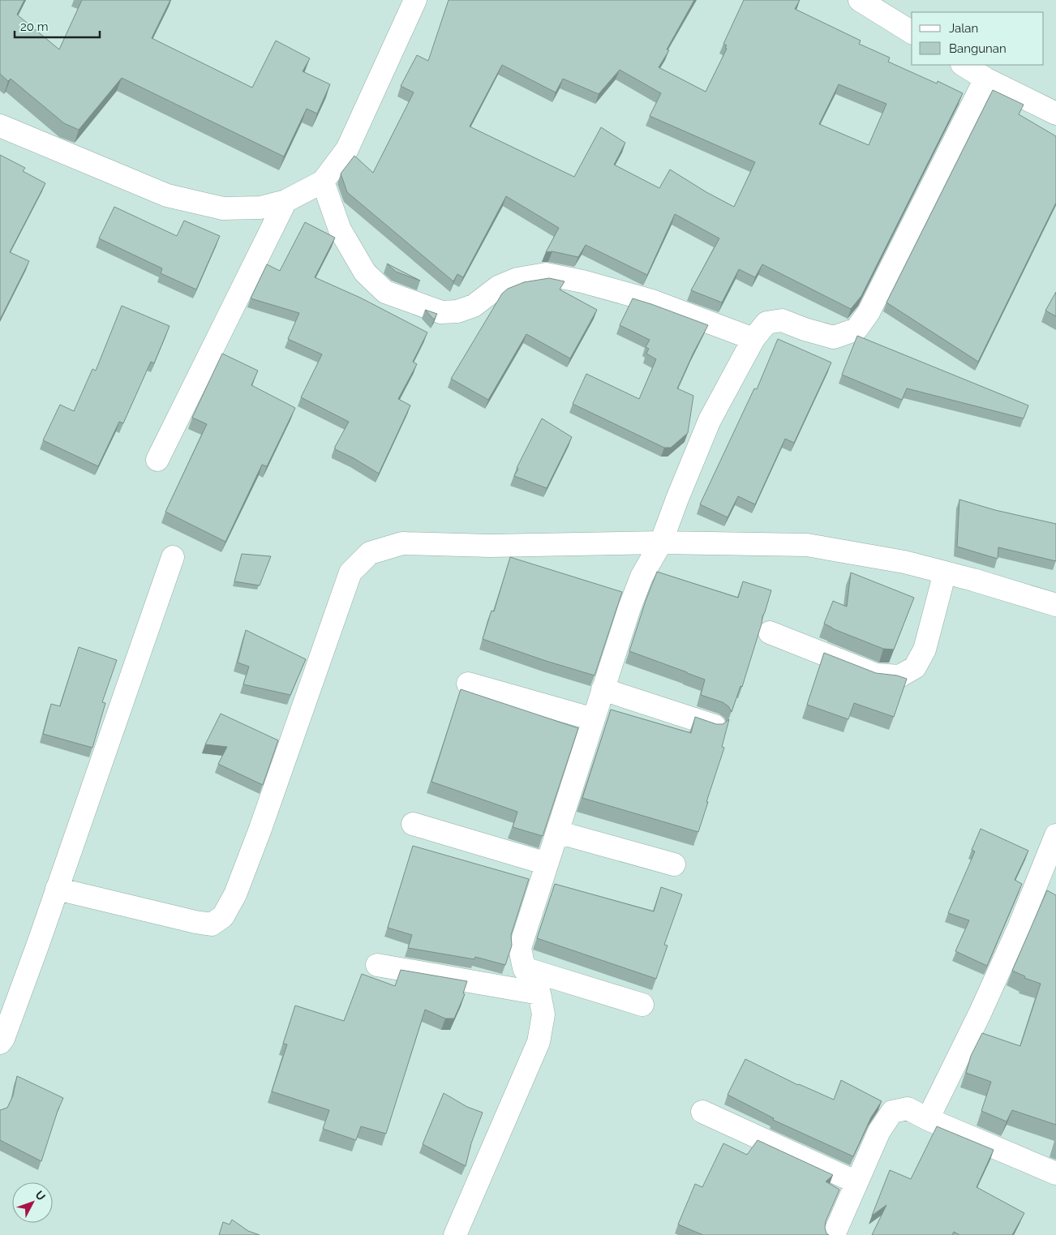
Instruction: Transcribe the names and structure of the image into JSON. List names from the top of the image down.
{
  "legend": ["Jalan", "Bangunan"],
  "scale_bar": "20 m",
  "north": "top right"
}
